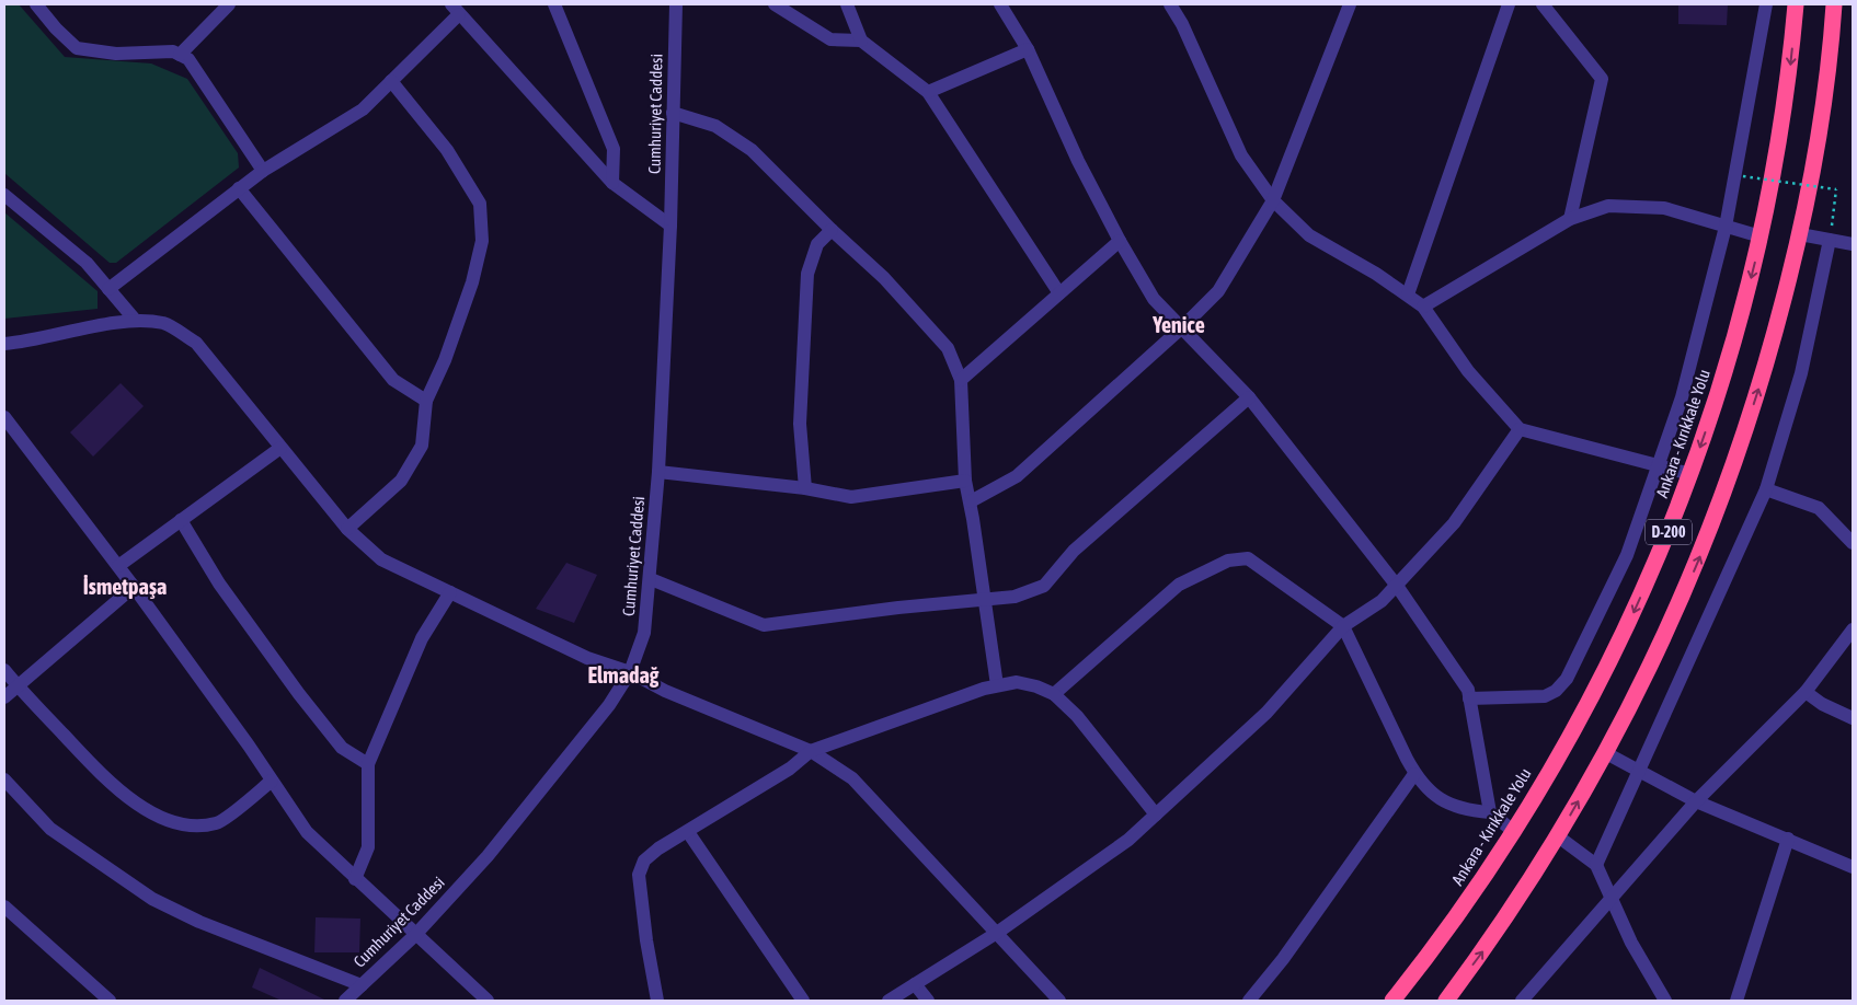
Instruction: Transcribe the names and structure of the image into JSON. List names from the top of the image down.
{
  "streets": {
    "highway": ["Ankara - Kırıkkale Yolu", "D-200"],
    "street": ["Cumhuriyet Caddesi"]
  },
  "districts": ["Yenice", "İsmetpaşa", "Elmadağ"]
}
